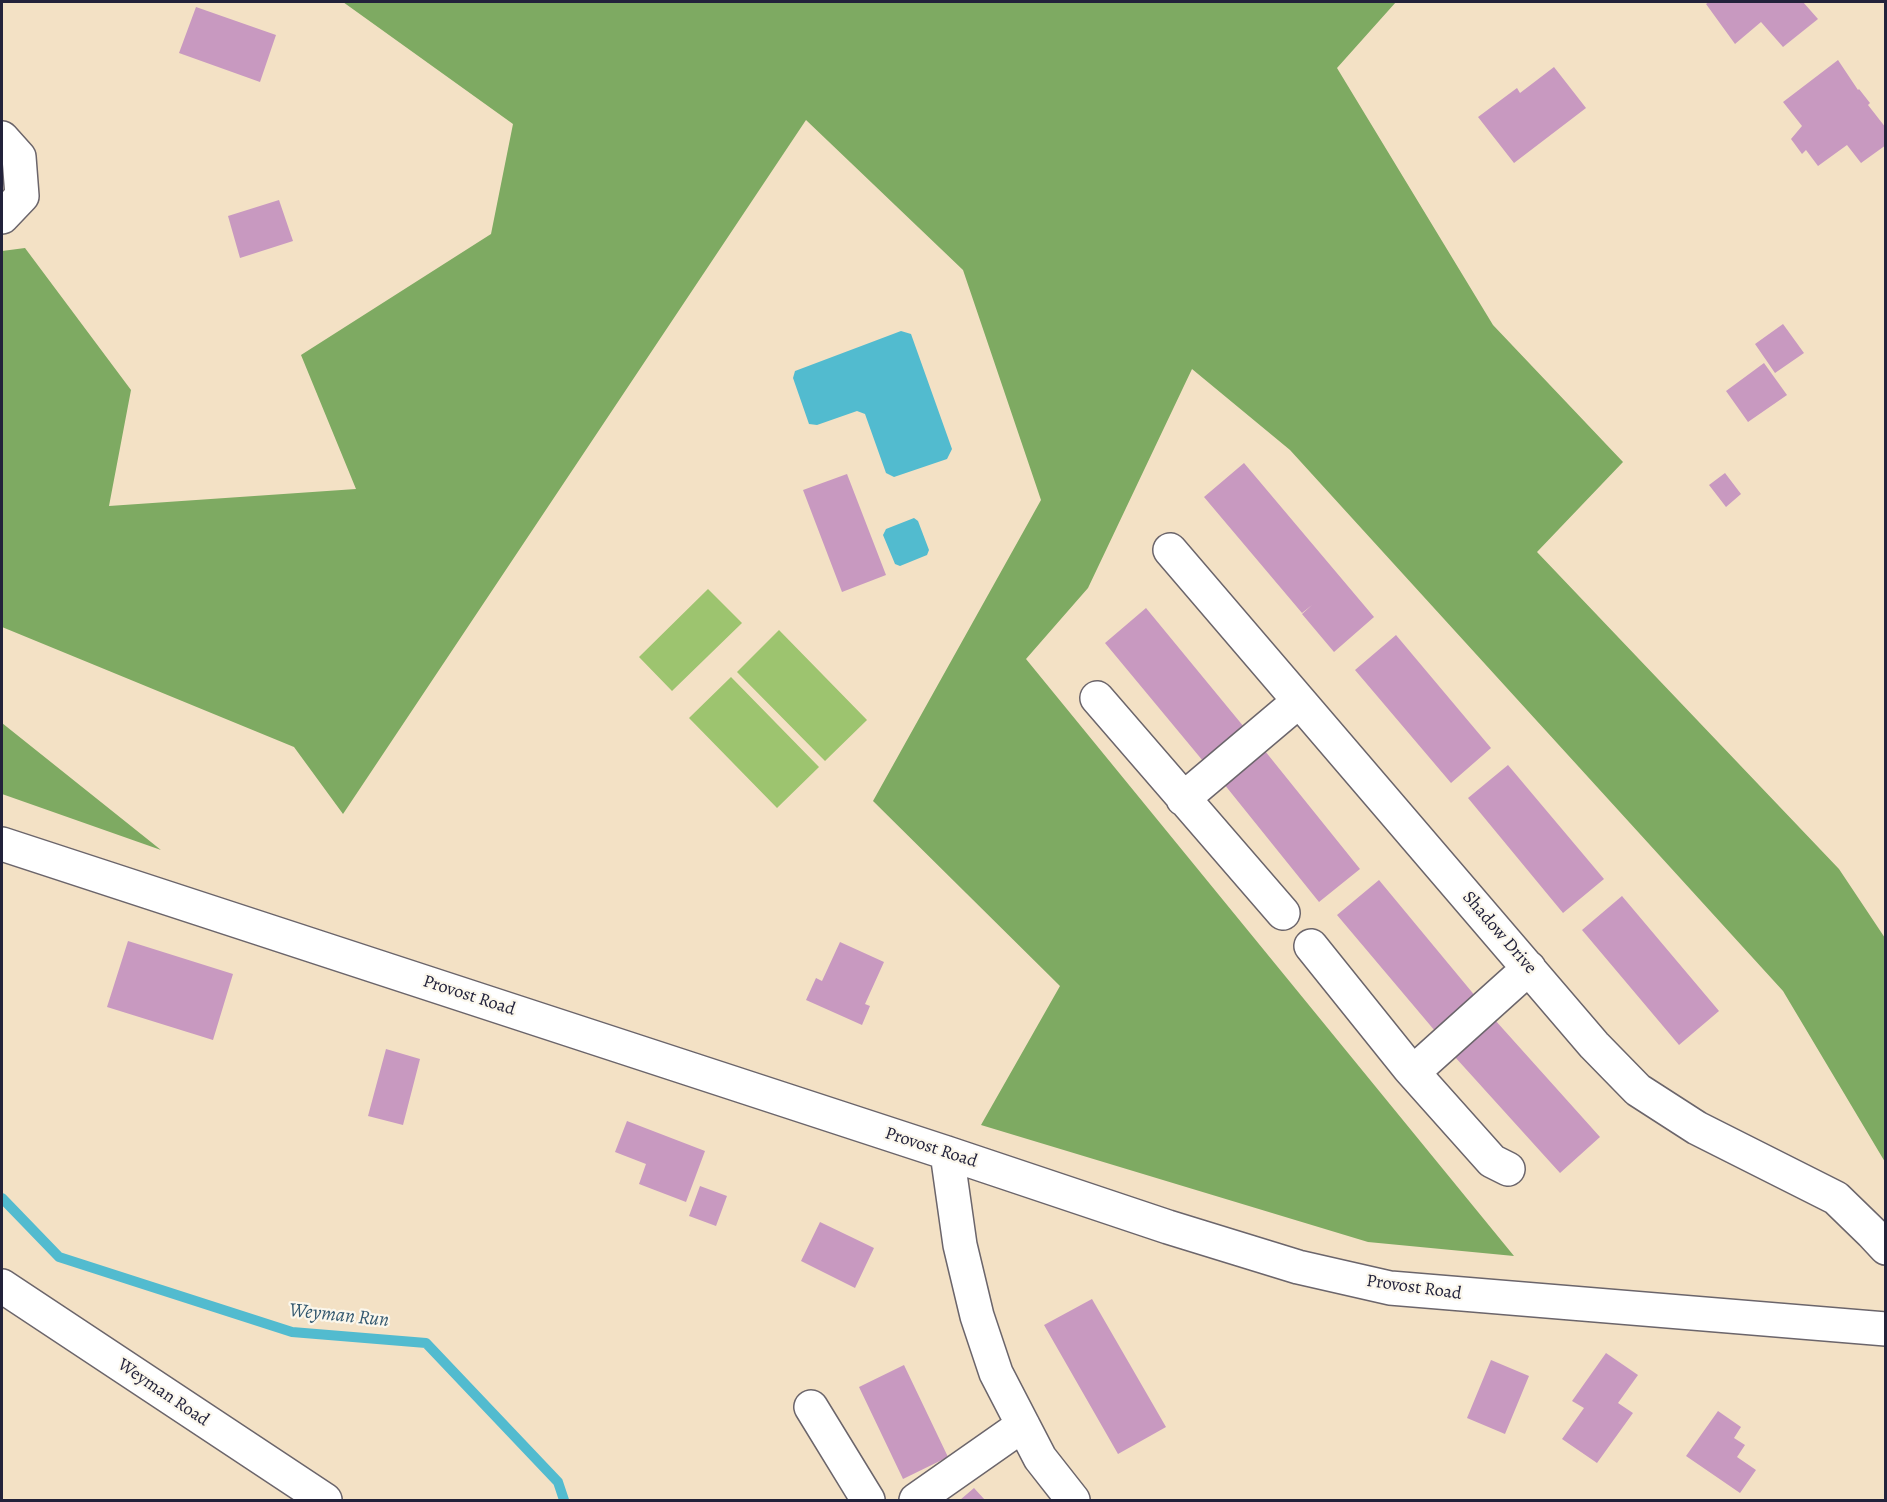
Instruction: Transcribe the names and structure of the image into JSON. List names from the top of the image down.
{
  "streets": {
    "street": ["Shadow Drive", "Provost Road", "Weyman Road"]
  },
  "water": ["Weyman Run"]
}
